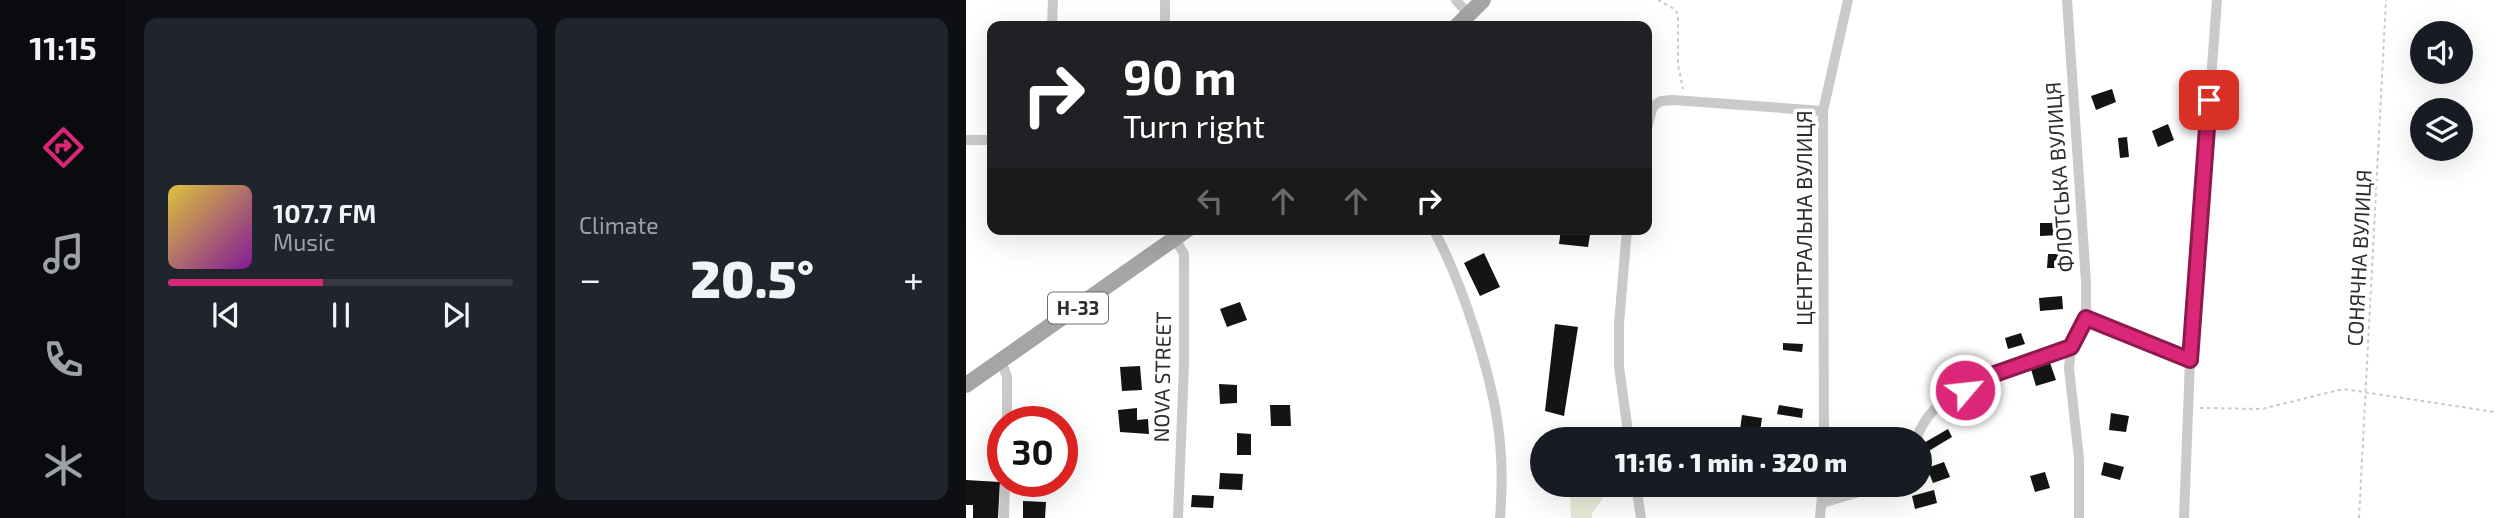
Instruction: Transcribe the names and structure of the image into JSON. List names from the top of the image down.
{
  "streets": {
    "main road": ["Н-33"],
    "street": ["ФЛОТСЬКА ВУЛИЦЯ", "ЦЕНТРАЛЬНА ВУЛИЦЯ", "NOVA STREET"],
    "path": ["СОНЯЧНА ВУЛИЦЯ"]
  },
  "page": {
    "tabs": "11:15",
    "tile": "Climate",
    "turn": ["90 m", "Turn right"],
    "song": ["107.7 FM", "Music"],
    "heat": ["−", "20.5°", "+"],
    "limit": "30",
    "trip": "11:16 · 1 min · 320 m"
  }
}
